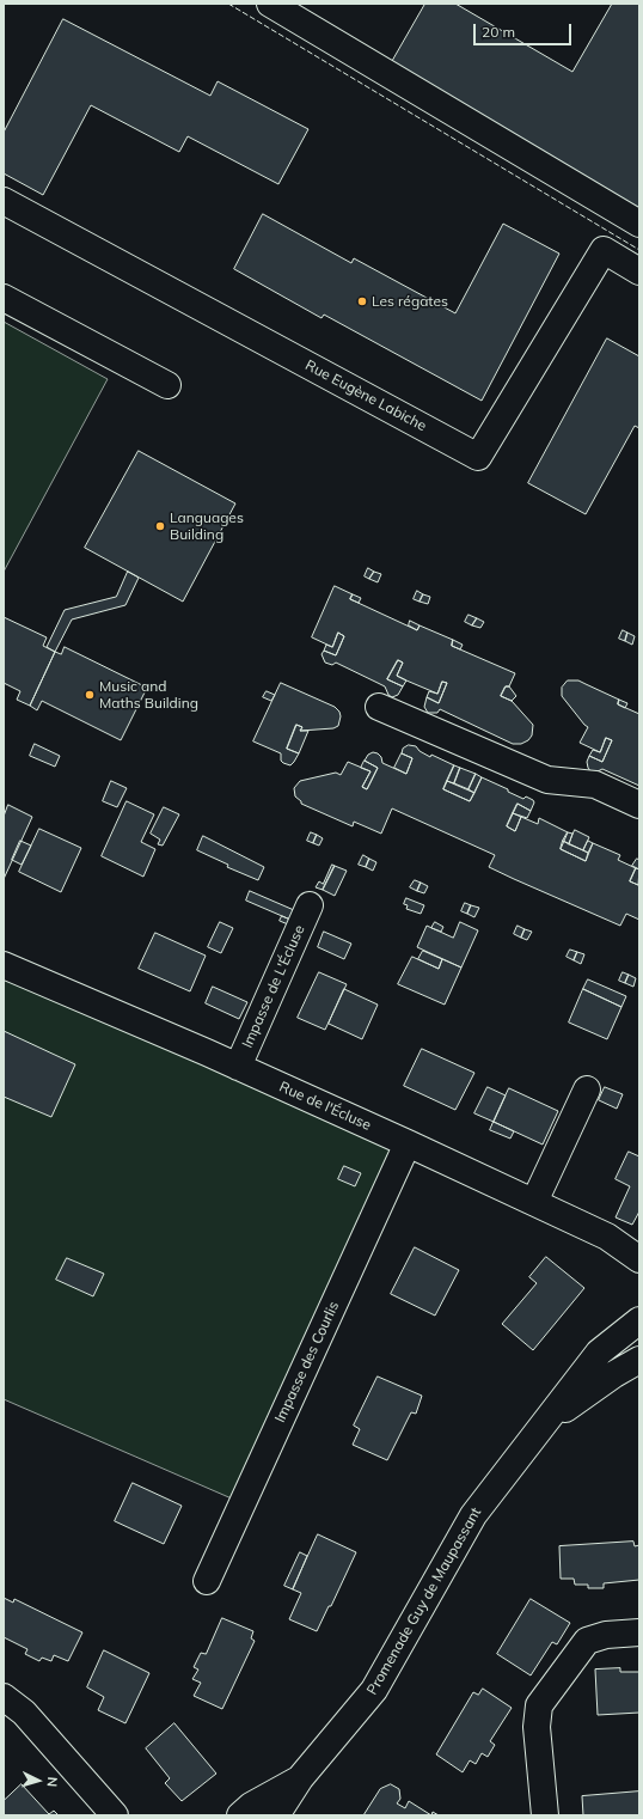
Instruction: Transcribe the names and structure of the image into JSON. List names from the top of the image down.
{
  "streets": {
    "street": [
      "Rue Eugène Labiche",
      "Impasse de L'Écluse",
      "Rue de l'Écluse",
      "Impasse des Courlis",
      "Promenade Guy de Maupassant"
    ]
  },
  "crossings": [
    ["Impasse de L'Écluse", "Rue de l'Écluse"],
    ["Rue de l'Écluse", "Impasse des Courlis"]
  ],
  "places": ["Les régates", "Languages Building", "Music and Maths Building"],
  "scale_bar": "20 m",
  "north": "right"
}
